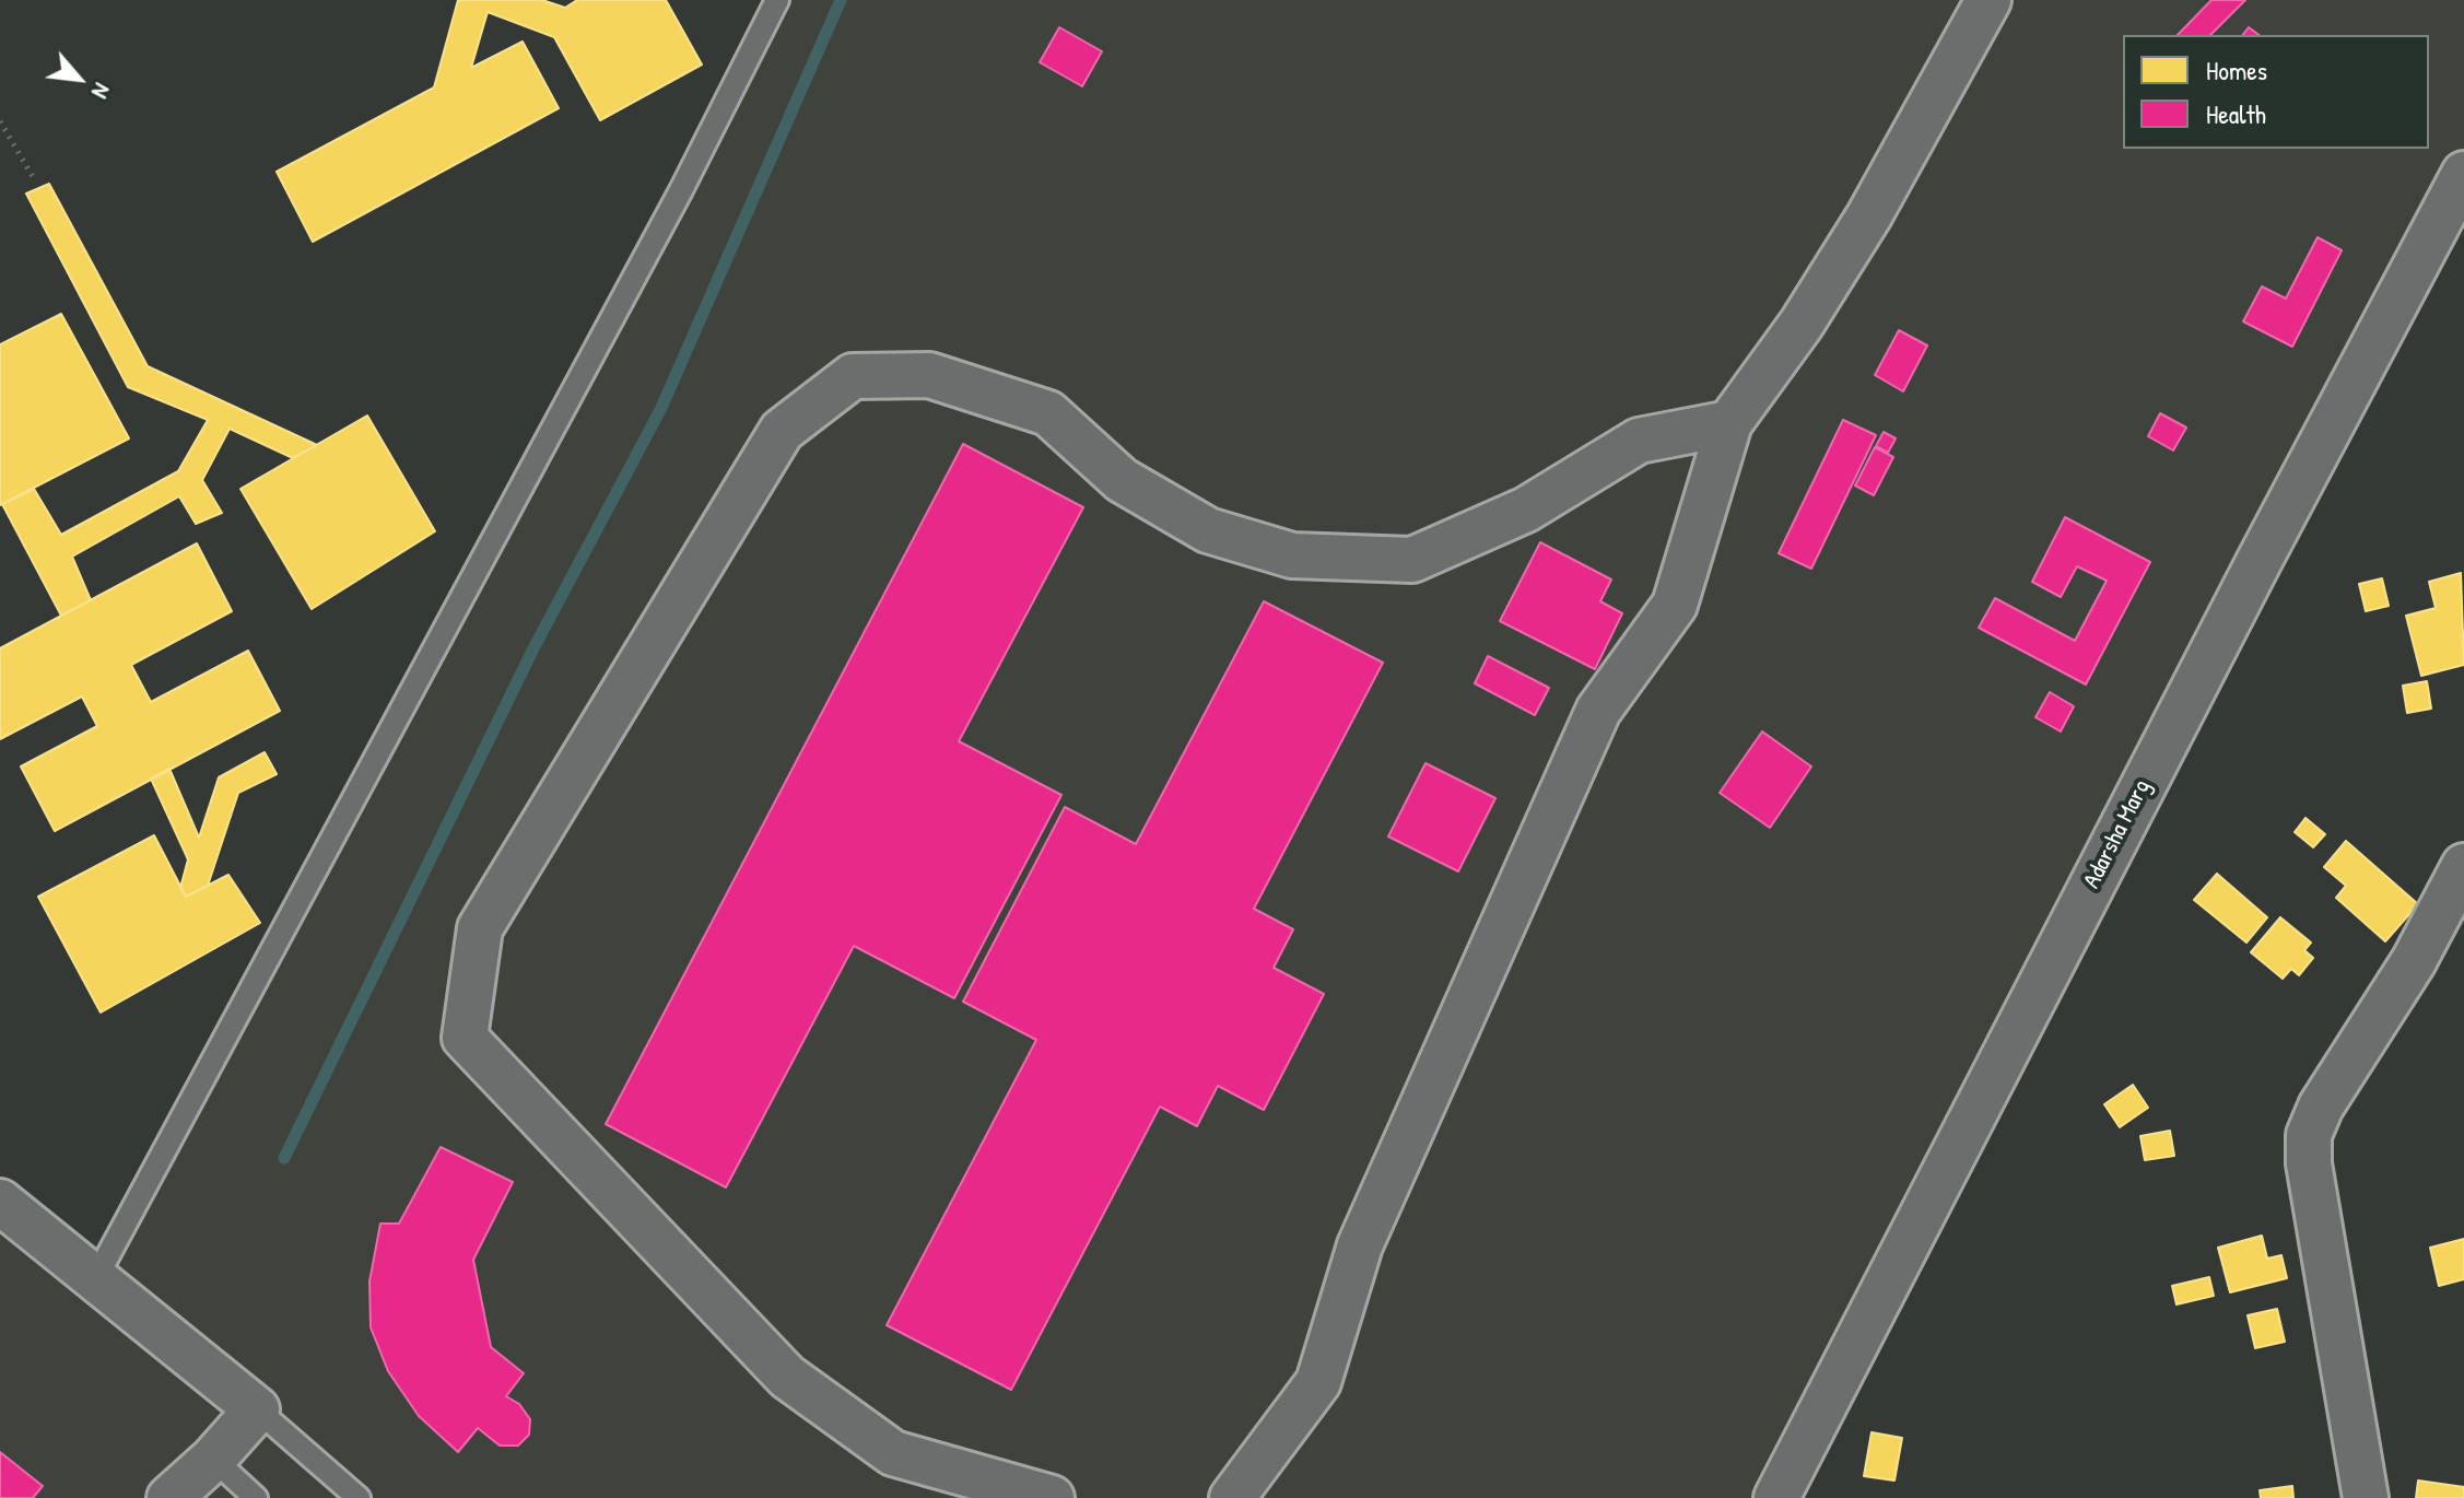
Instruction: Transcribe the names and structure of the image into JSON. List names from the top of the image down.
{
  "streets": {
    "street": ["Adarsha Marg"]
  },
  "legend": ["Homes", "Health"],
  "north": "bottom right"
}
